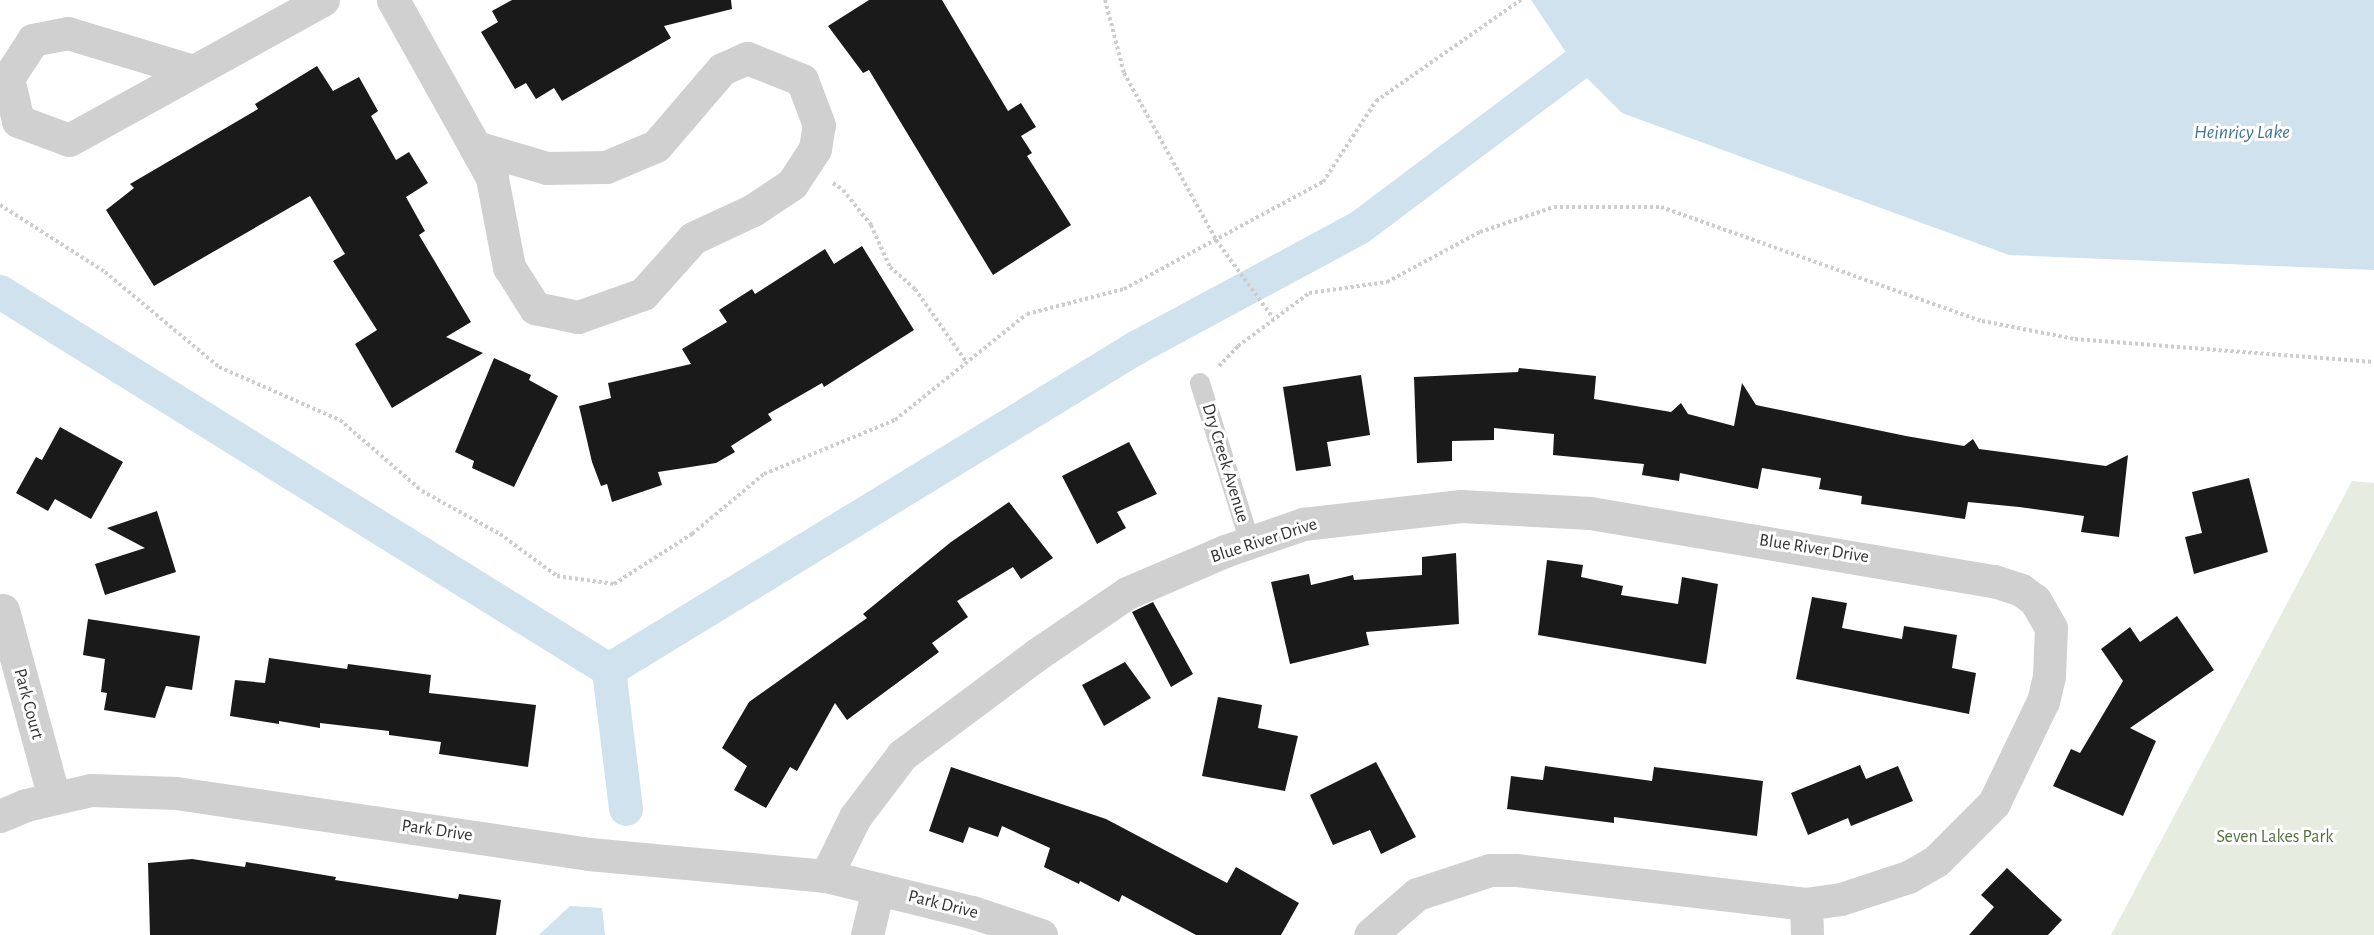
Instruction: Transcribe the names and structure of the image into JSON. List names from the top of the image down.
{
  "streets": {
    "street": ["Blue River Drive", "Park Court", "Park Drive"],
    "lane": ["Dry Creek Avenue"]
  },
  "crossings": [
    ["Dry Creek Avenue", "Blue River Drive"],
    ["Blue River Drive", "Park Drive"],
    ["Park Court", "Park Drive"]
  ],
  "water": ["Heinricy Lake"],
  "parks": ["Seven Lakes Park"]
}
